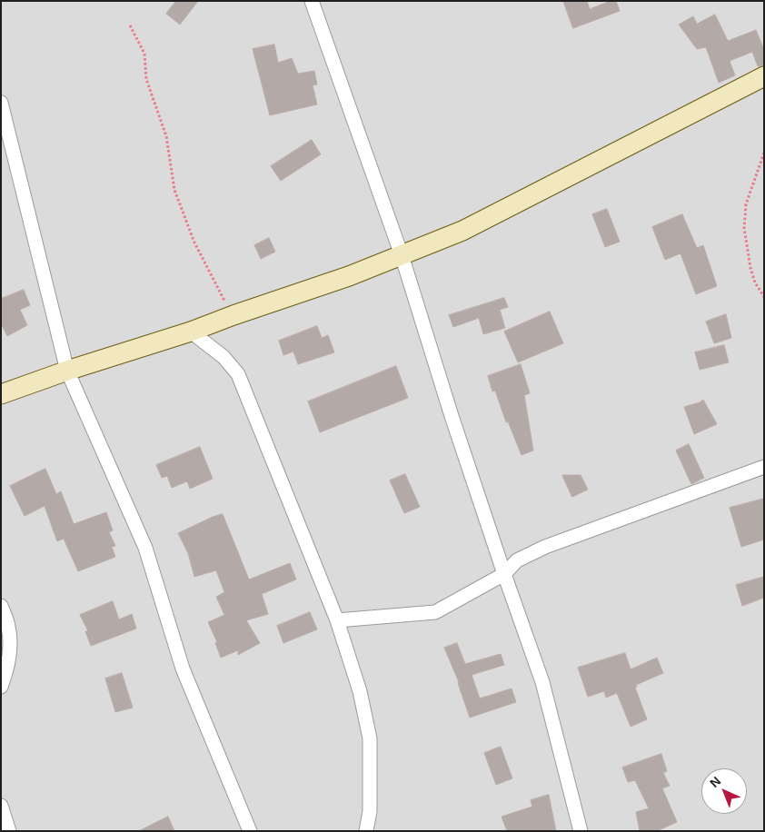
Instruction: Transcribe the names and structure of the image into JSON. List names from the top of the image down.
{
  "north": "top left"
}
